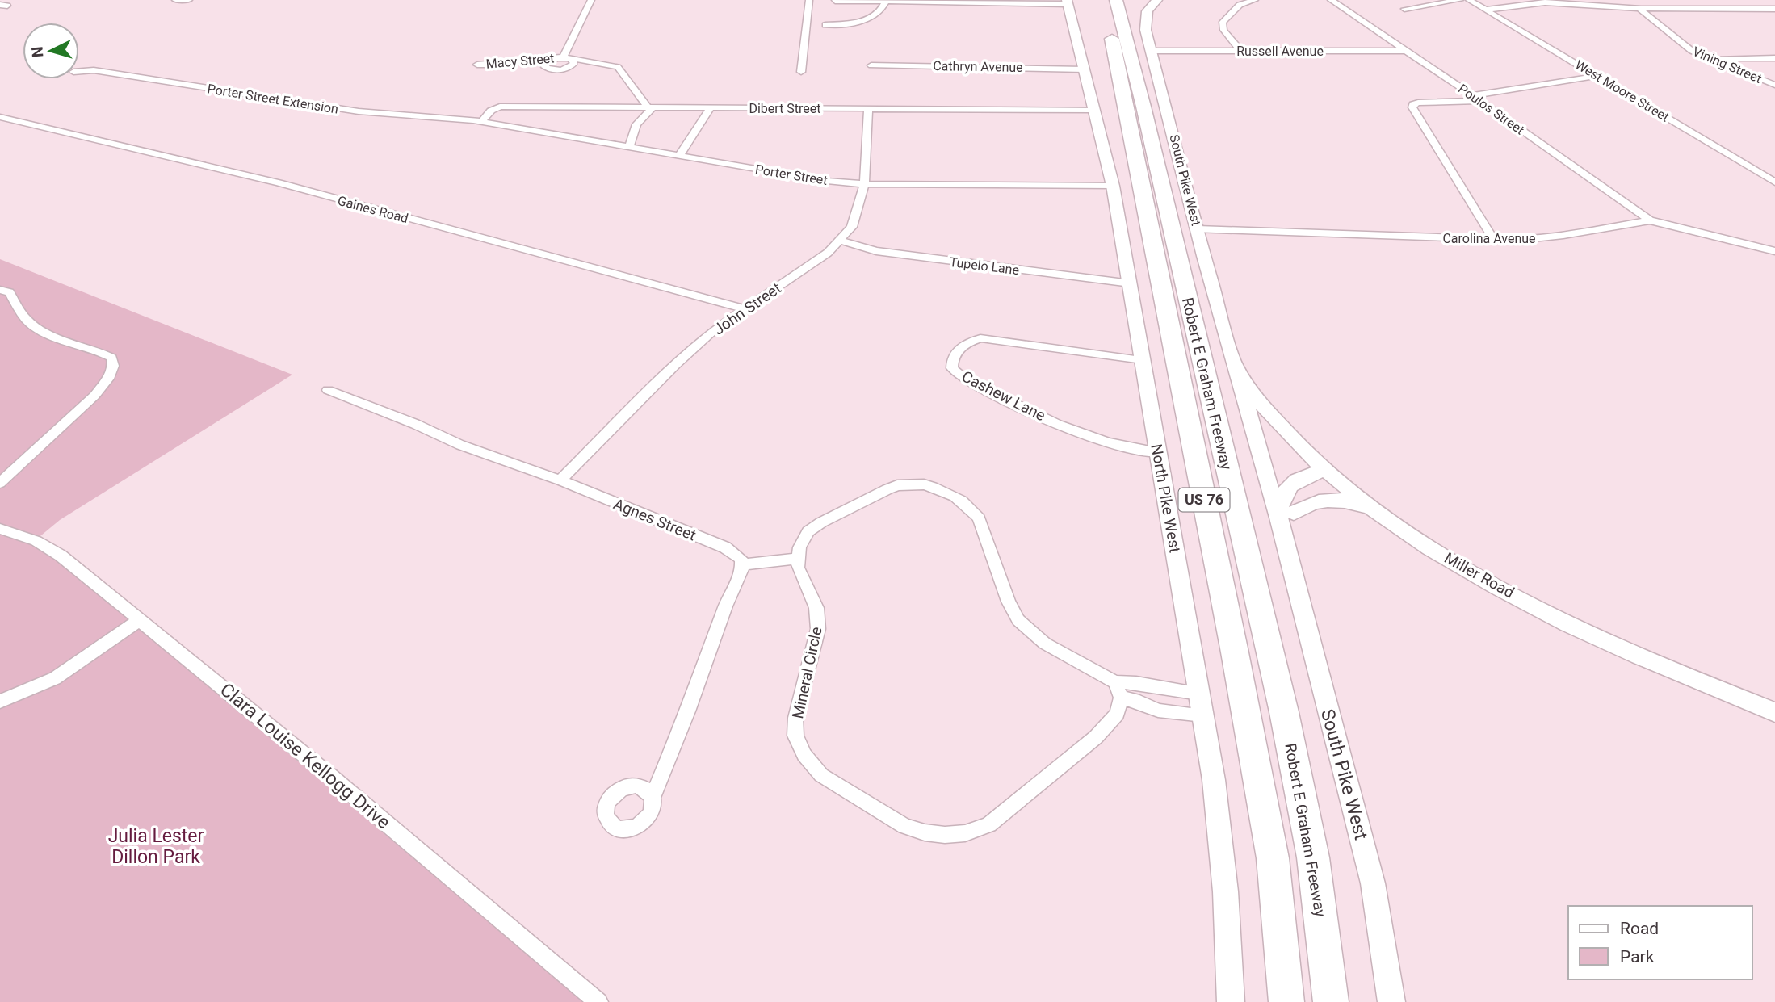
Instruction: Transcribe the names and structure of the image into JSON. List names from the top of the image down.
{
  "streets": {
    "highway": ["Robert E Graham Freeway", "US 76"],
    "main road": ["South Pike West", "North Pike West", "Miller Road"],
    "street": [
      "Russell Avenue",
      "Macy Street",
      "Vining Street",
      "Cathryn Avenue",
      "West Moore Street",
      "Porter Street Extension",
      "Dibert Street",
      "Poulos Street",
      "Porter Street",
      "Gaines Road",
      "Carolina Avenue",
      "Tupelo Lane",
      "John Street",
      "Cashew Lane",
      "Agnes Street",
      "Mineral Circle",
      "Clara Louise Kellogg Drive"
    ]
  },
  "crossings": [
    ["Russell Avenue", "Poulos Street"],
    ["Russell Avenue", "South Pike West"],
    ["Macy Street", "Dibert Street"],
    ["Cathryn Avenue", "North Pike West"],
    ["Porter Street Extension", "Dibert Street"],
    ["Porter Street Extension", "Porter Street"],
    ["Dibert Street", "Porter Street"],
    ["Dibert Street", "John Street"],
    ["Dibert Street", "North Pike West"],
    ["Poulos Street", "Carolina Avenue"],
    ["Porter Street", "John Street"],
    ["Porter Street", "North Pike West"],
    ["South Pike West", "Carolina Avenue"],
    ["South Pike West", "Miller Road"],
    ["Gaines Road", "John Street"],
    ["Tupelo Lane", "John Street"],
    ["Tupelo Lane", "North Pike West"],
    ["John Street", "Agnes Street"],
    ["Cashew Lane", "North Pike West"]
  ],
  "parks": ["Julia Lester Dillon Park"],
  "legend": ["Road", "Park"],
  "north": "left"
}
